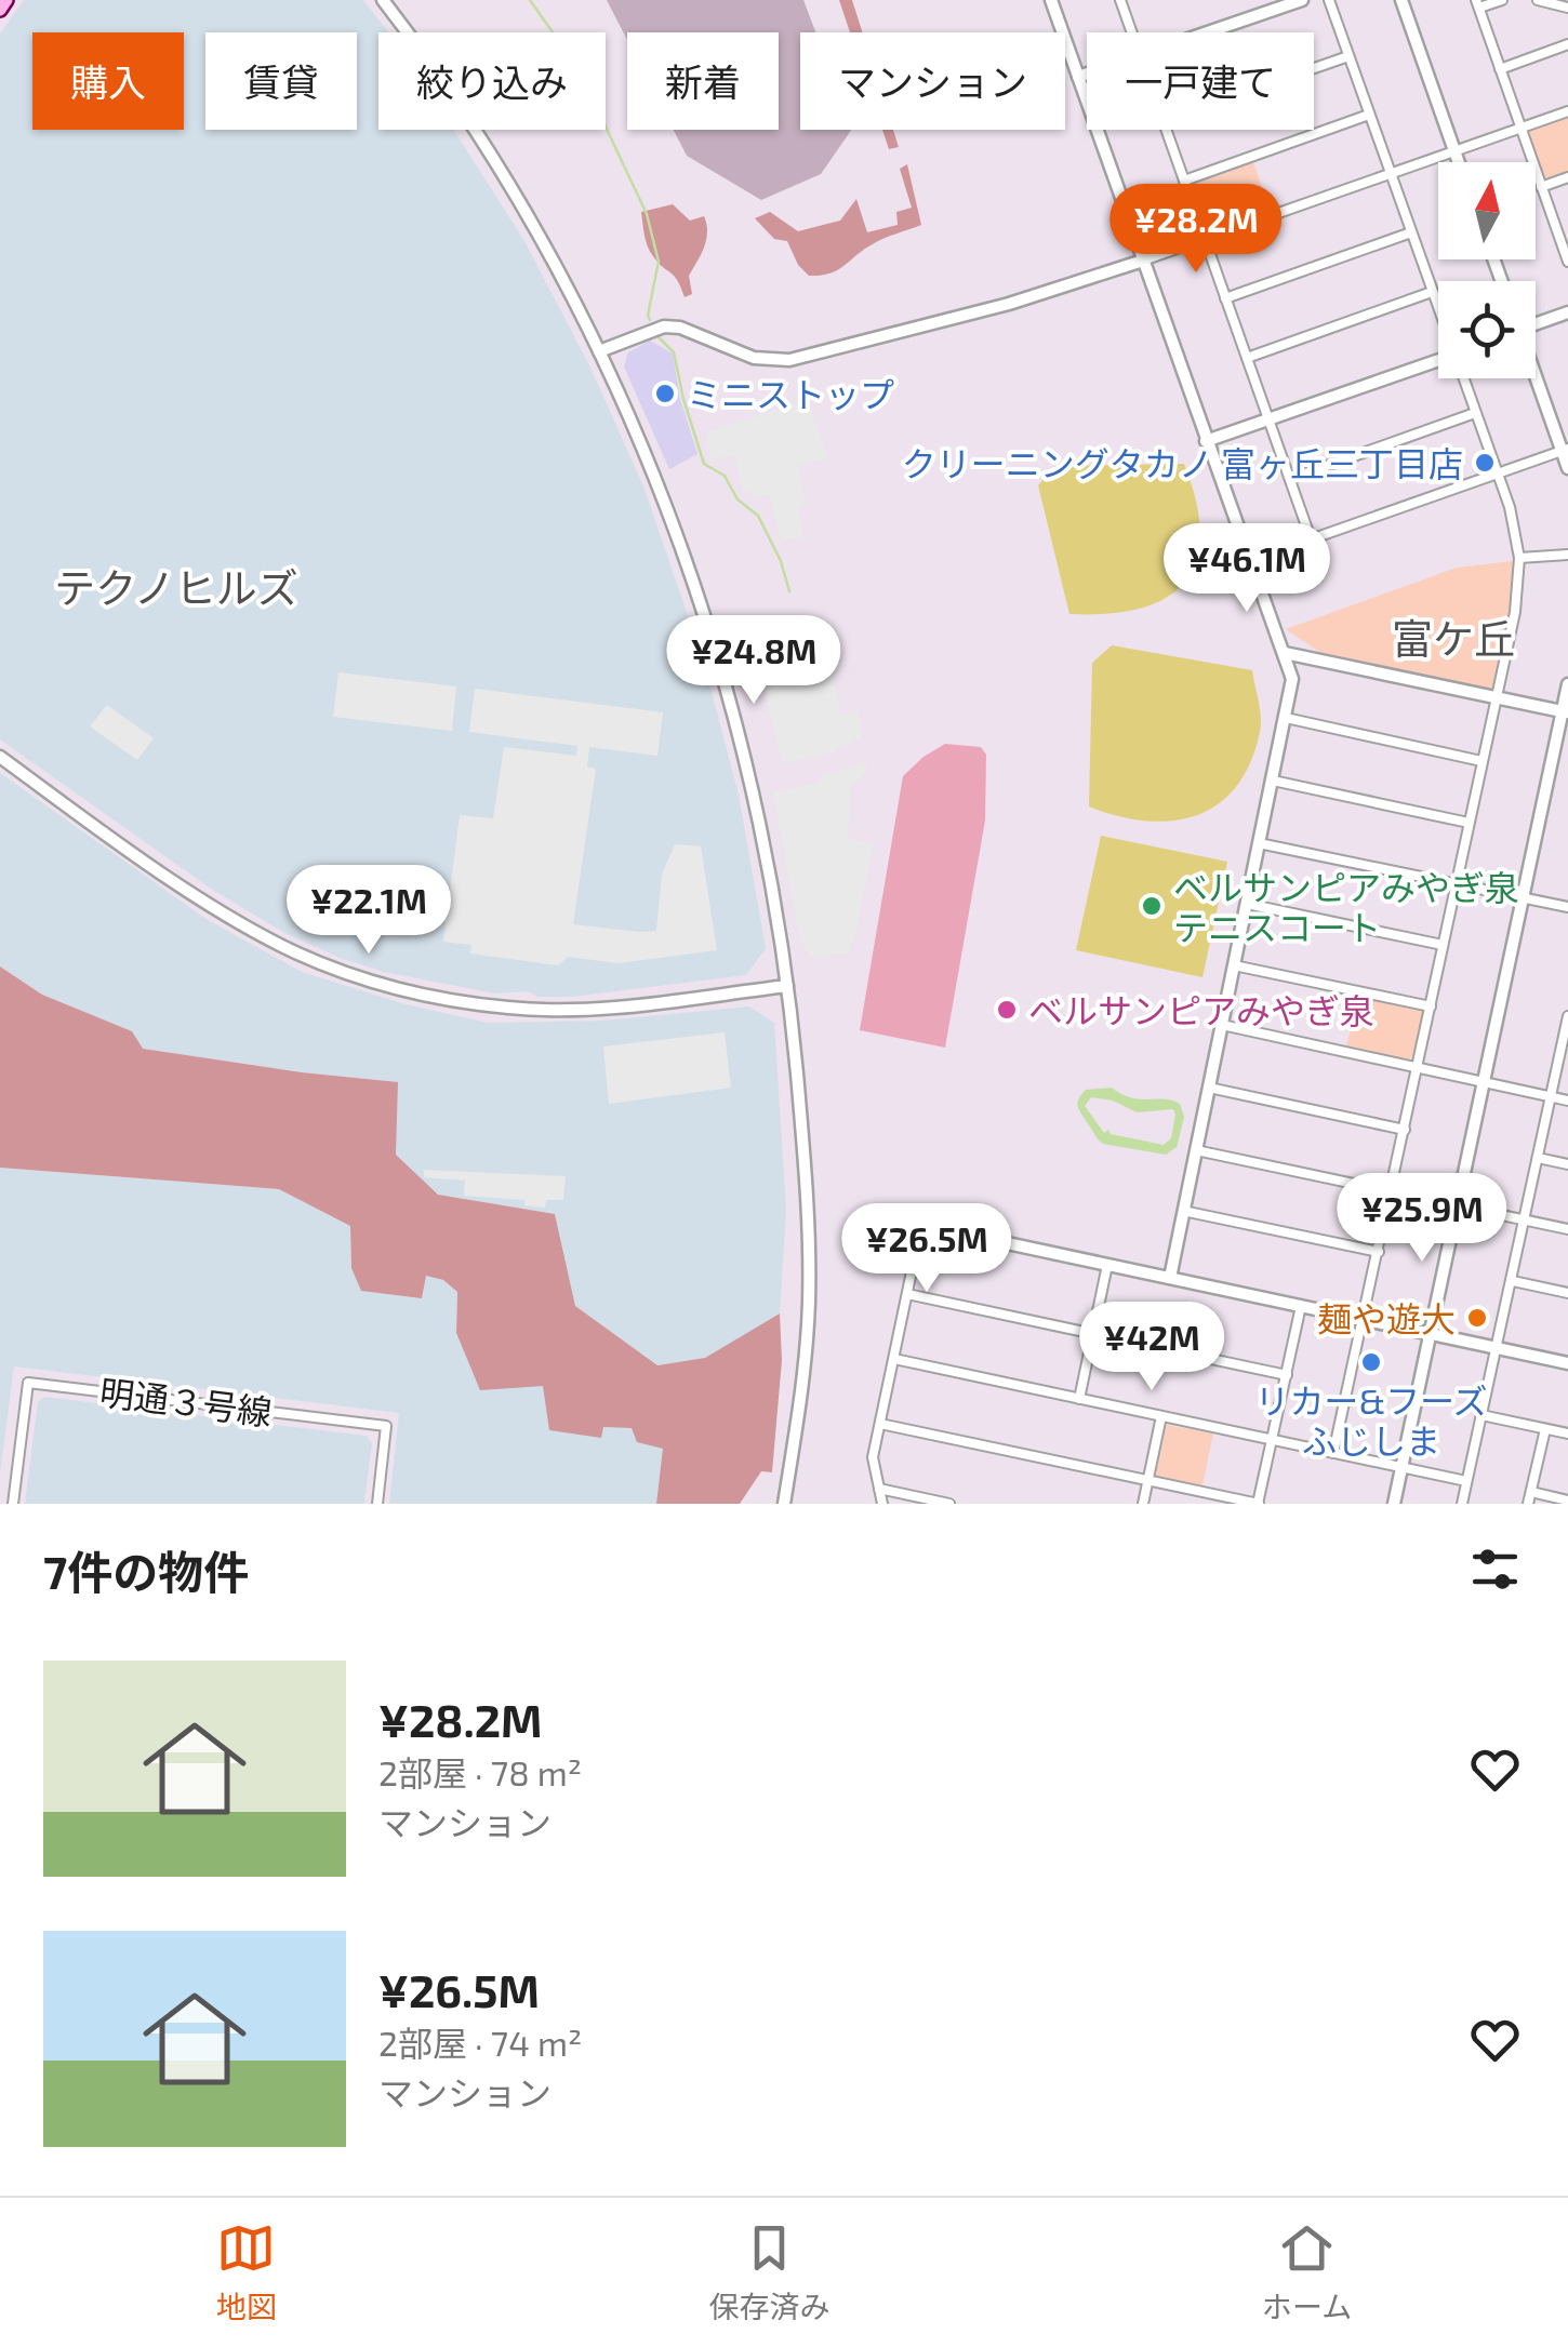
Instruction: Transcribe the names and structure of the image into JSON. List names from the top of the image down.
{
  "streets": {
    "street": ["明通３号線"]
  },
  "districts": ["テクノヒルズ", "富ケ丘"],
  "places": [
    "ミニストップ",
    "クリーニングタカノ 富ヶ丘三丁目店",
    "ベルサンピアみやぎ泉 テニスコート",
    "ベルサンピアみやぎ泉",
    "麺や遊大",
    "リカー&フーズ ふじしま"
  ],
  "north": "top",
  "page": {
    "chip": [
      "購入",
      "賃貸",
      "絞り込み",
      "新着",
      "マンション",
      "一戸建て"
    ],
    "price": [
      "¥28.2M",
      "¥46.1M",
      "¥24.8M",
      "¥22.1M",
      "¥25.9M",
      "¥26.5M",
      "¥42M"
    ],
    "heading": "7件の物件",
    "list": [
      {
        "name": "¥28.2M",
        "note": "2部屋 · 78 m² · マンション"
      },
      {
        "name": "¥26.5M",
        "note": "2部屋 · 74 m² · マンション"
      }
    ],
    "tabs": ["地図", "保存済み", "ホーム"]
  }
}
